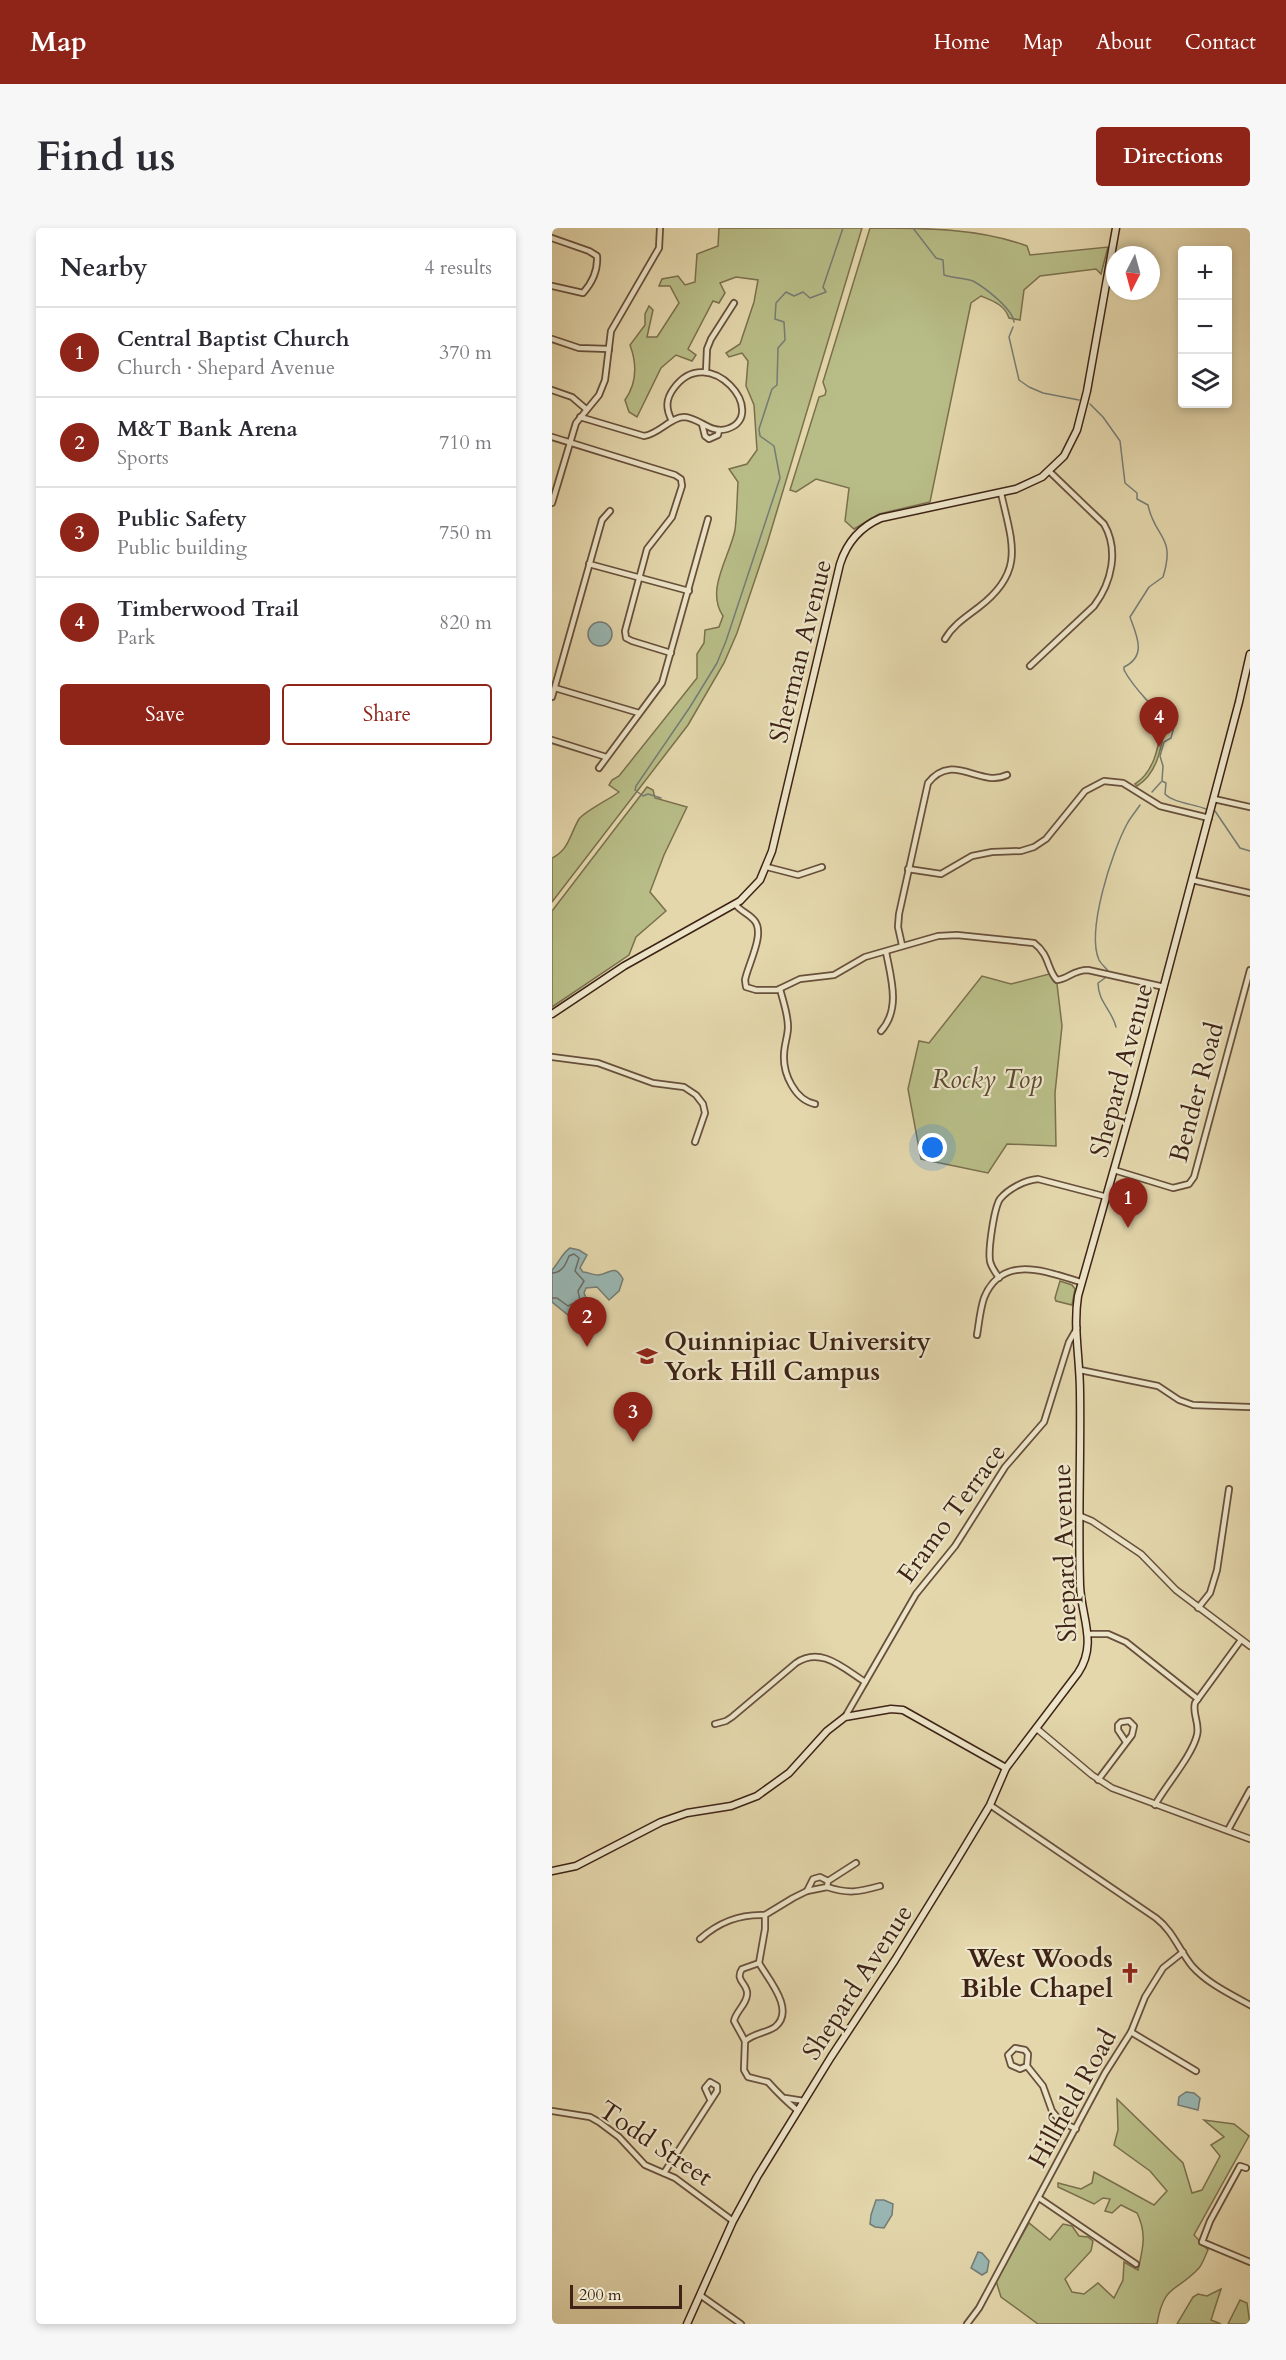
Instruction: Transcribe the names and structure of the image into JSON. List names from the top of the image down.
{
  "streets": {
    "main road": ["Sherman Avenue", "Shepard Avenue"],
    "street": [
      "Bender Road",
      "Eramo Terrace",
      "Hillfield Road",
      "Todd Street"
    ]
  },
  "crossings": [
    ["Shepard Avenue", "Bender Road"],
    ["Shepard Avenue", "Eramo Terrace"],
    ["Shepard Avenue", "Todd Street"]
  ],
  "parks": ["Rocky Top"],
  "places": {
    "school or university": ["Quinnipiac University York Hill Campus"],
    "church": ["West Woods Bible Chapel"]
  },
  "scale_bar": "200 m",
  "north": "bottom",
  "page": {
    "header": "Map",
    "nav": [
      "Home",
      "Map",
      "About",
      "Contact"
    ],
    "buttons": [
      "Directions",
      ["Save", "Share"]
    ],
    "title": "Find us",
    "heading": ["Nearby", "4 results"],
    "map_buttons": ["+", "−"],
    "list": [
      {
        "mark": "1",
        "name": "Central Baptist Church",
        "note": "Church · Shepard Avenue",
        "value": "370 m"
      },
      {
        "mark": "2",
        "name": "M&T Bank Arena",
        "note": "Sports",
        "value": "710 m"
      },
      {
        "mark": "3",
        "name": "Public Safety",
        "note": "Public building",
        "value": "750 m"
      },
      {
        "mark": "4",
        "name": "Timberwood Trail",
        "note": "Park",
        "value": "820 m"
      }
    ],
    "pins": [
      "4",
      "1",
      "2",
      "3"
    ],
    "scale": "200 m"
  }
}
